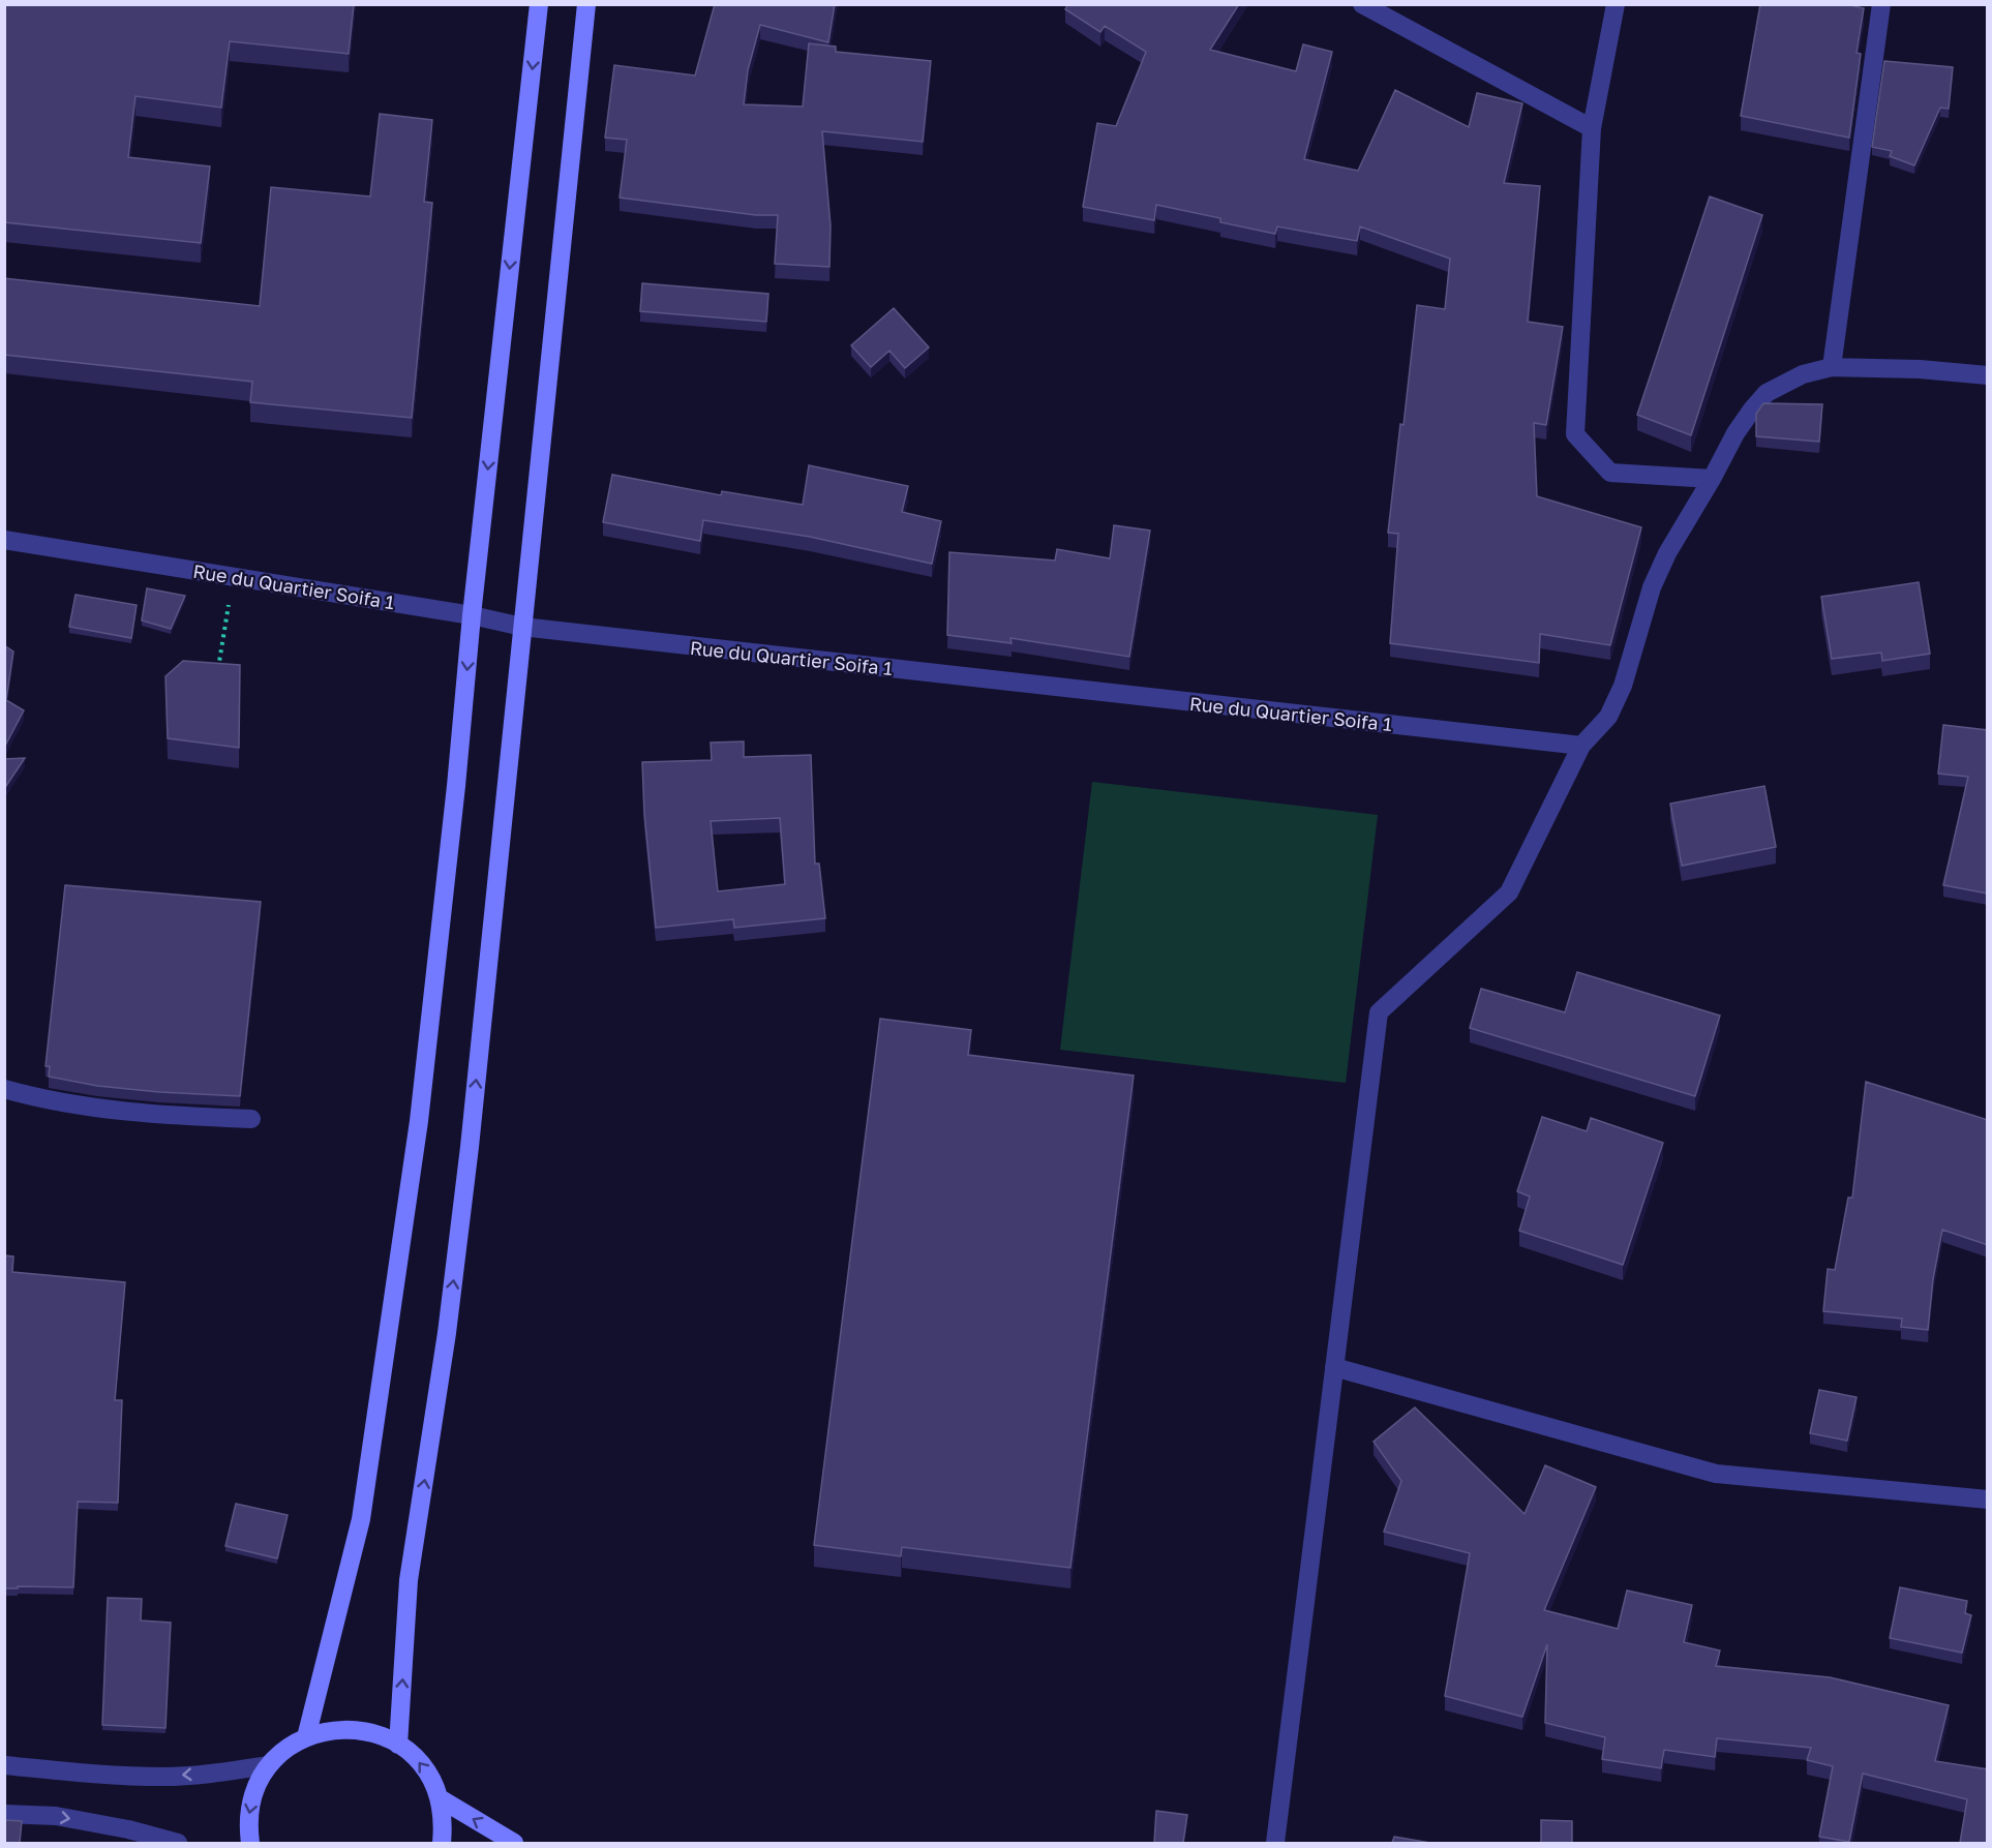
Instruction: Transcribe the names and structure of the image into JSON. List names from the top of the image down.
{
  "streets": {
    "street": ["Rue du Quartier Soifa 1"]
  }
}
